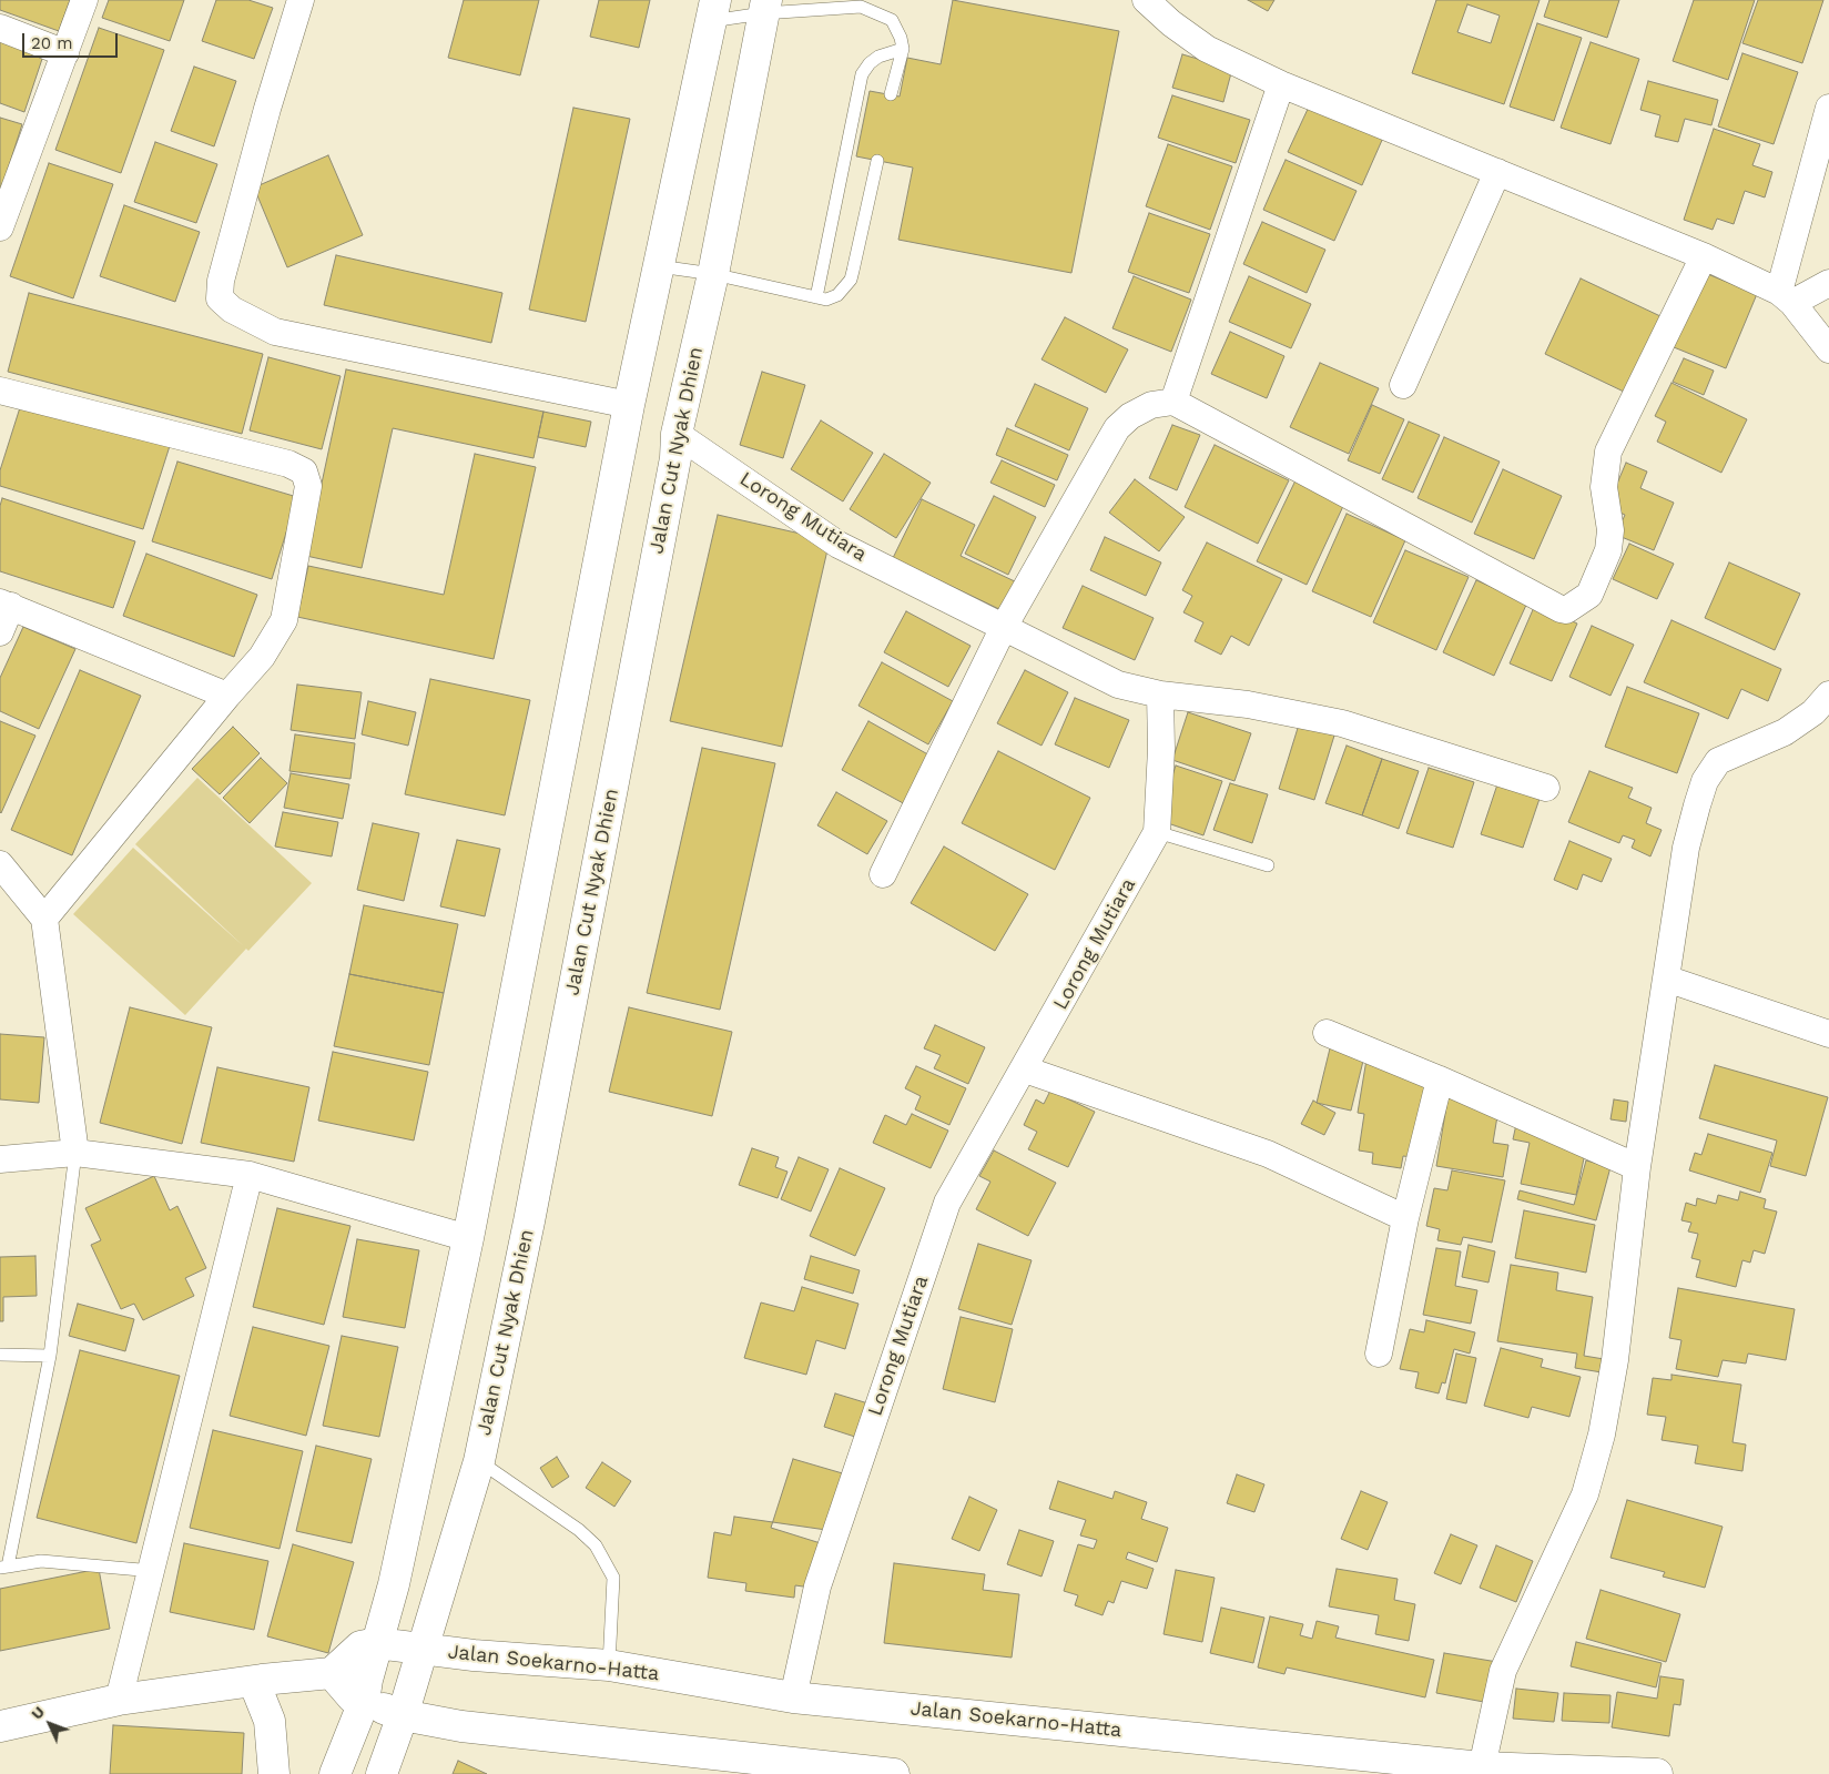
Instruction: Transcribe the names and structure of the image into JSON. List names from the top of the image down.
{
  "streets": {
    "main road": ["Jalan Cut Nyak Dhien", "Jalan Soekarno-Hatta"],
    "street": ["Lorong Mutiara"]
  },
  "crossings": [
    ["Jalan Cut Nyak Dhien", "Lorong Mutiara"],
    ["Jalan Cut Nyak Dhien", "Jalan Soekarno-Hatta"],
    ["Lorong Mutiara", "Jalan Soekarno-Hatta"]
  ],
  "scale_bar": "20 m",
  "north": "top left"
}
